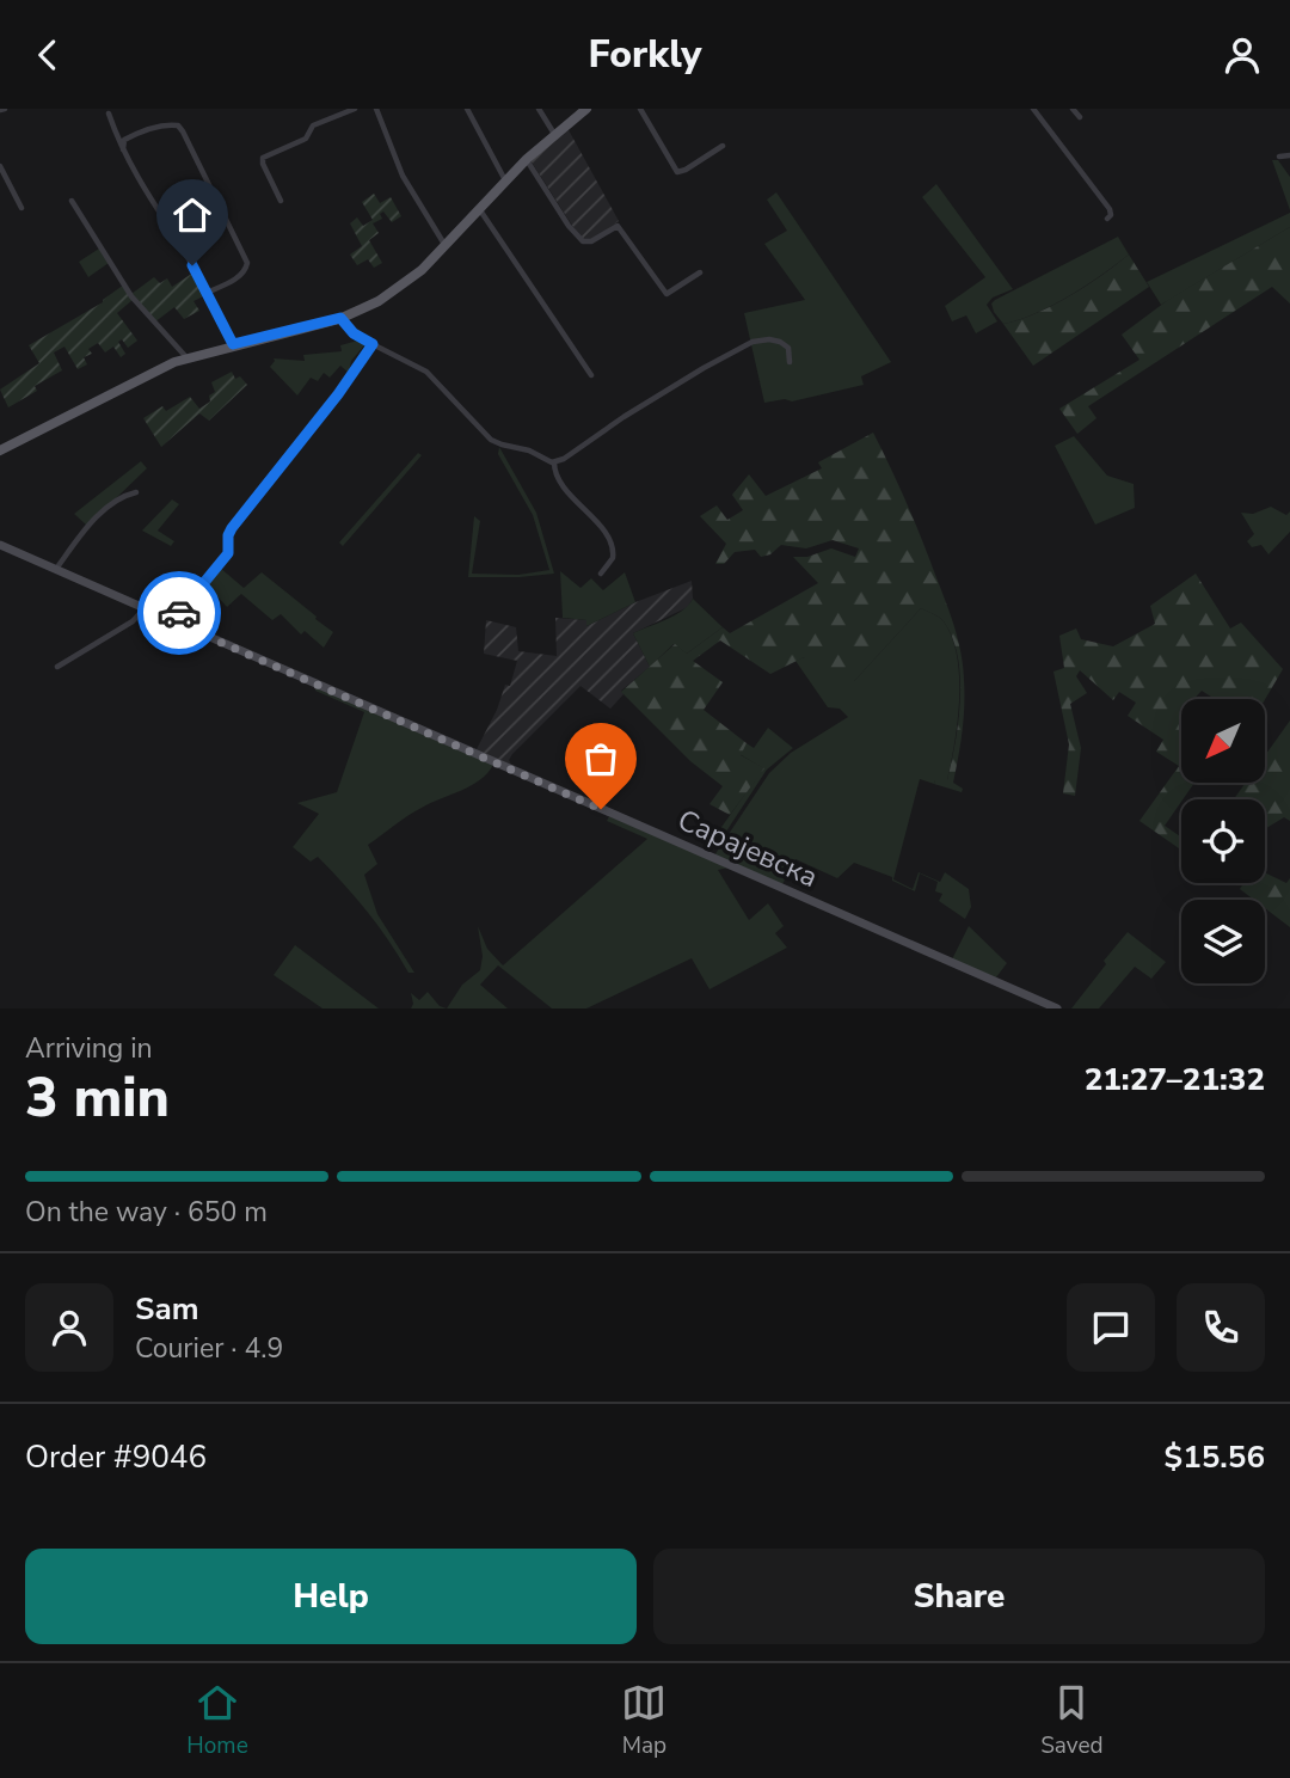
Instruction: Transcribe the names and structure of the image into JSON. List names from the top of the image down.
{
  "streets": {
    "main road": ["Сарајевска"]
  },
  "north": "bottom left",
  "page": {
    "header": "Forkly",
    "heading": ["3 min", "Arriving in", "21:27–21:32"],
    "panel": [
      "Sam",
      "Courier · 4.9",
      "Order #9046",
      "$15.56"
    ],
    "bar": "On the way · 650 m",
    "buttons": ["Help", "Share"],
    "tabs": ["Home", "Map", "Saved"]
  }
}
